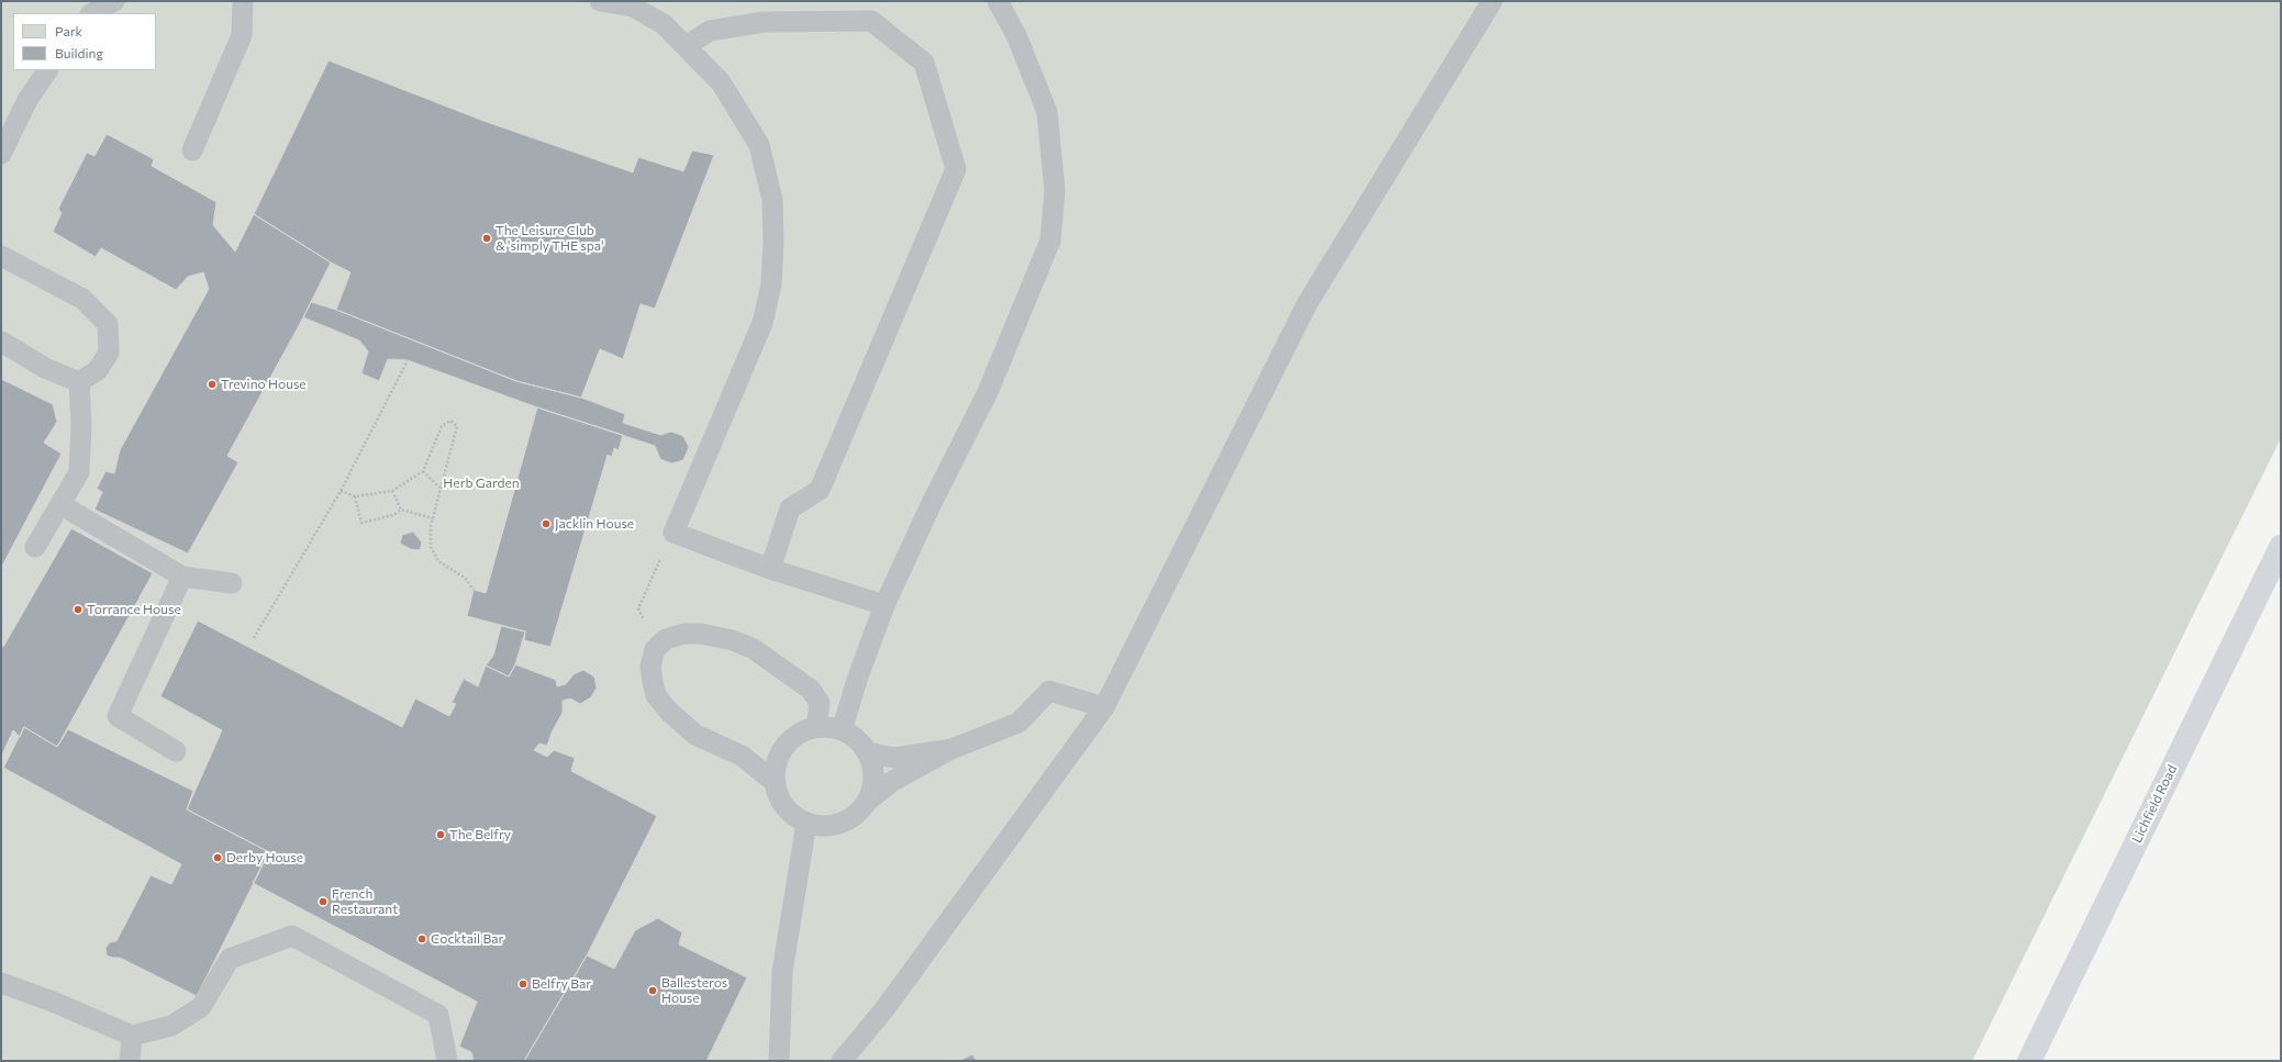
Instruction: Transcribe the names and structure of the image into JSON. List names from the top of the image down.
{
  "streets": {
    "highway": ["Lichfield Road"]
  },
  "parks": ["Herb Garden"],
  "places": [
    "The Leisure Club & 'simply THE spa'",
    "Trevino House",
    "Jacklin House",
    "Torrance House",
    "The Belfry",
    "Derby House",
    "French Restaurant",
    "Cocktail Bar",
    "Belfry Bar",
    "Ballesteros House"
  ],
  "legend": ["Park", "Building"]
}
